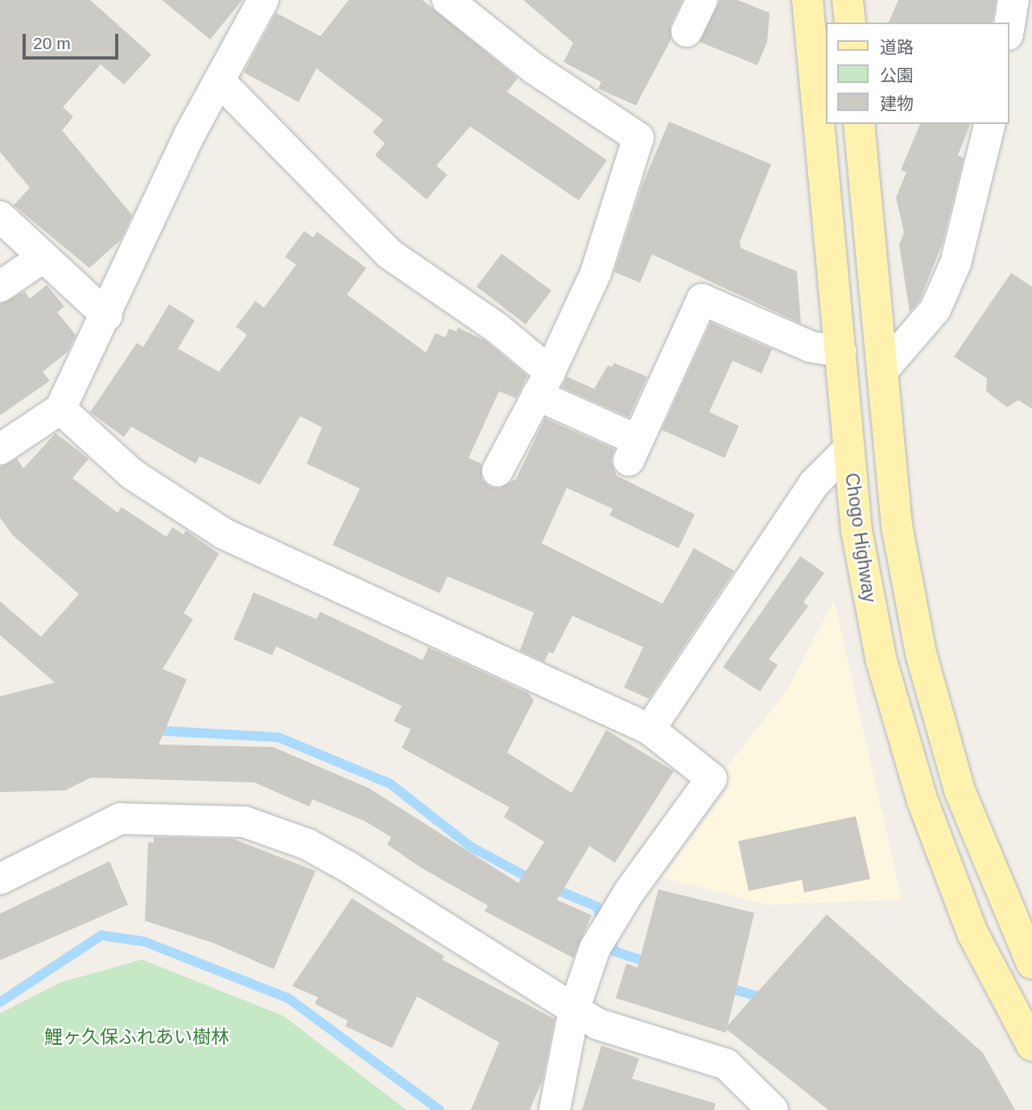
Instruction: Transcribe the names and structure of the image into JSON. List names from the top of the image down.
{
  "streets": {
    "main road": ["Chogo Highway"]
  },
  "parks": ["鯉ヶ久保ふれあい樹林"],
  "legend": ["道路", "公園", "建物"],
  "scale_bar": "20 m"
}
